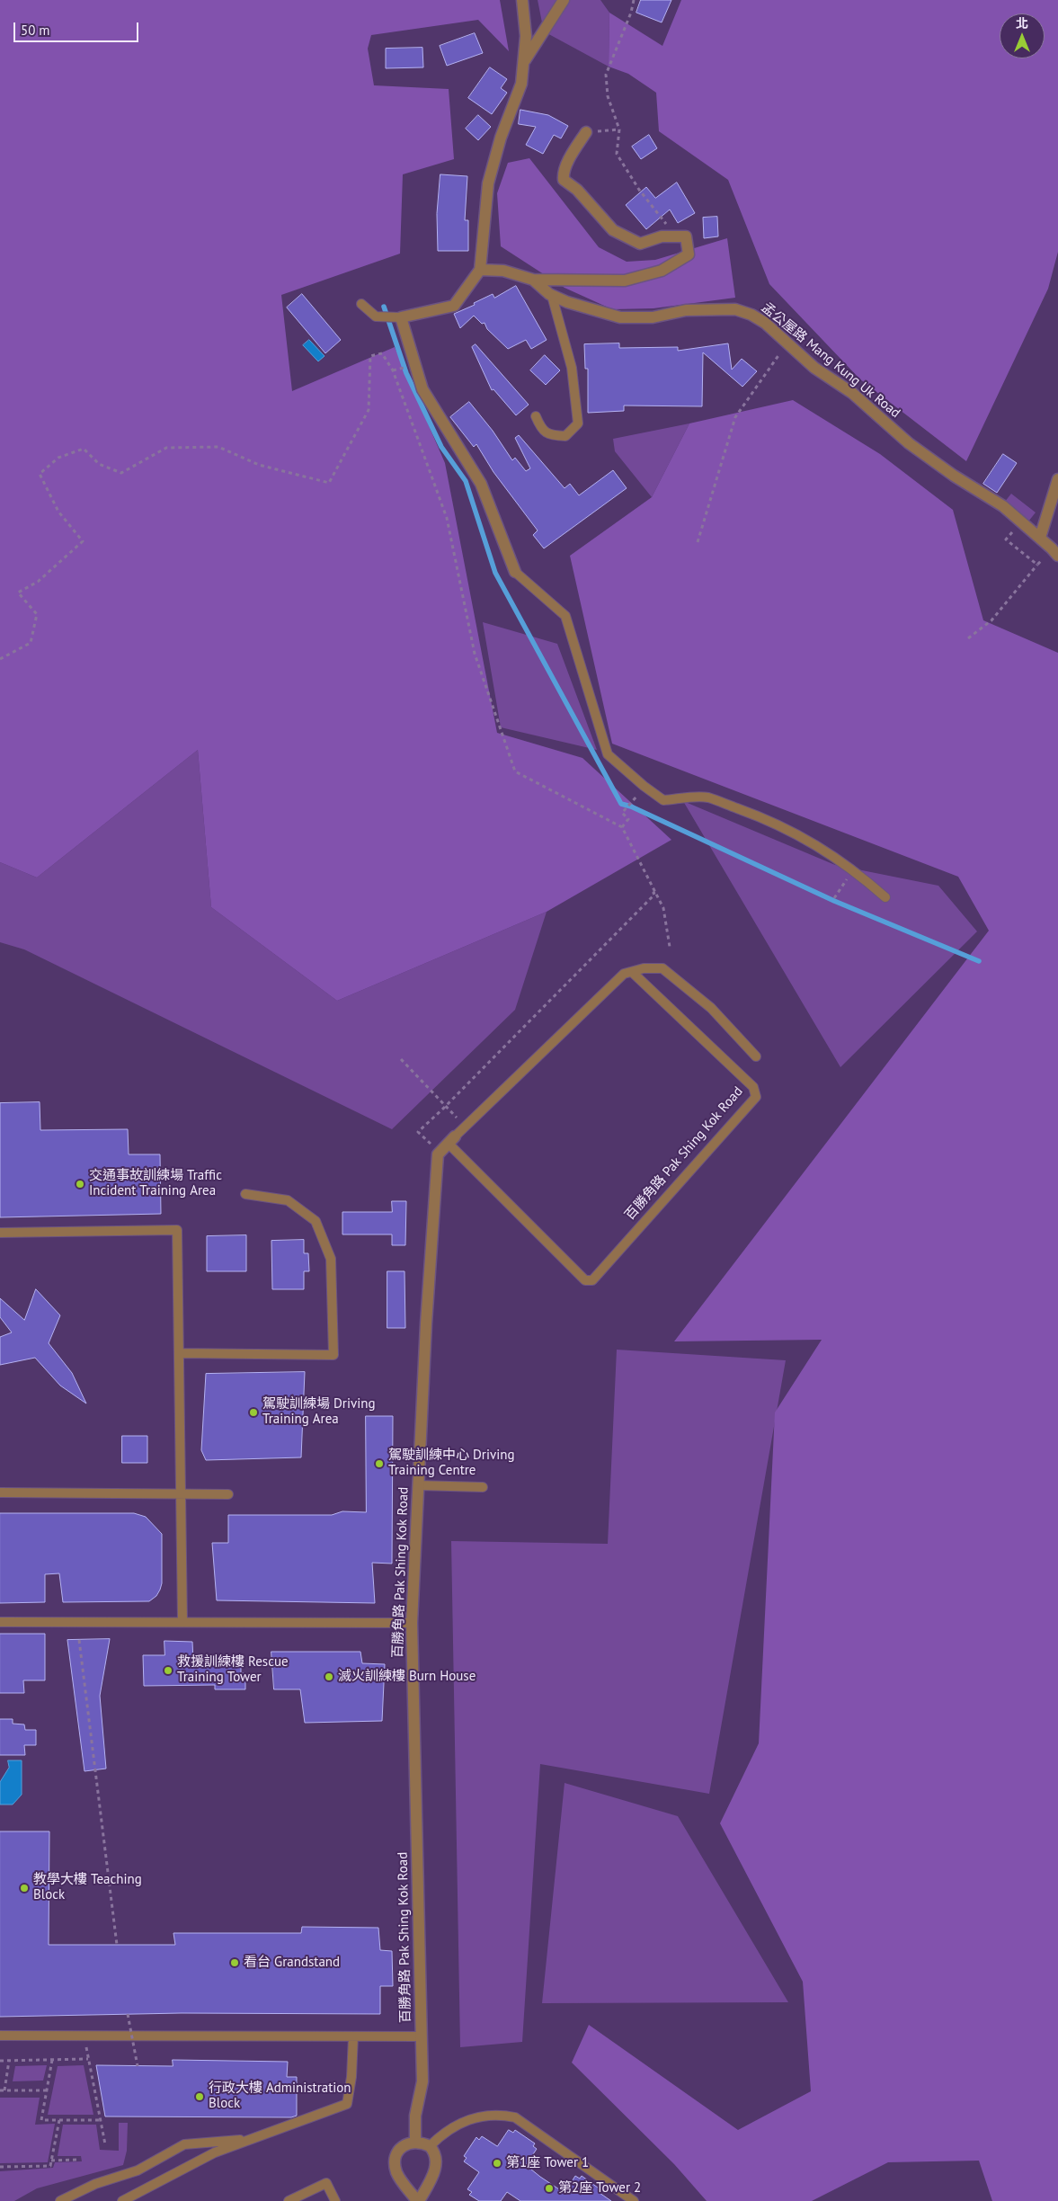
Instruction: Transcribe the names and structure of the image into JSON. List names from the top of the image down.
{
  "streets": {
    "street": ["孟公屋路 Mang Kung Uk Road", "百勝角路 Pak Shing Kok Road"]
  },
  "places": [
    "交通事故訓練場 Traffic Incident Training Area",
    "駕駛訓練場 Driving Training Area",
    "駕駛訓練中心 Driving Training Centre",
    "救援訓練樓 Rescue Training Tower",
    "滅火訓練樓 Burn House",
    "教學大樓 Teaching Block",
    "看台 Grandstand",
    "行政大樓 Administration Block",
    "第1座 Tower 1",
    "第2座 Tower 2"
  ],
  "scale_bar": "50 m",
  "north": "top"
}
